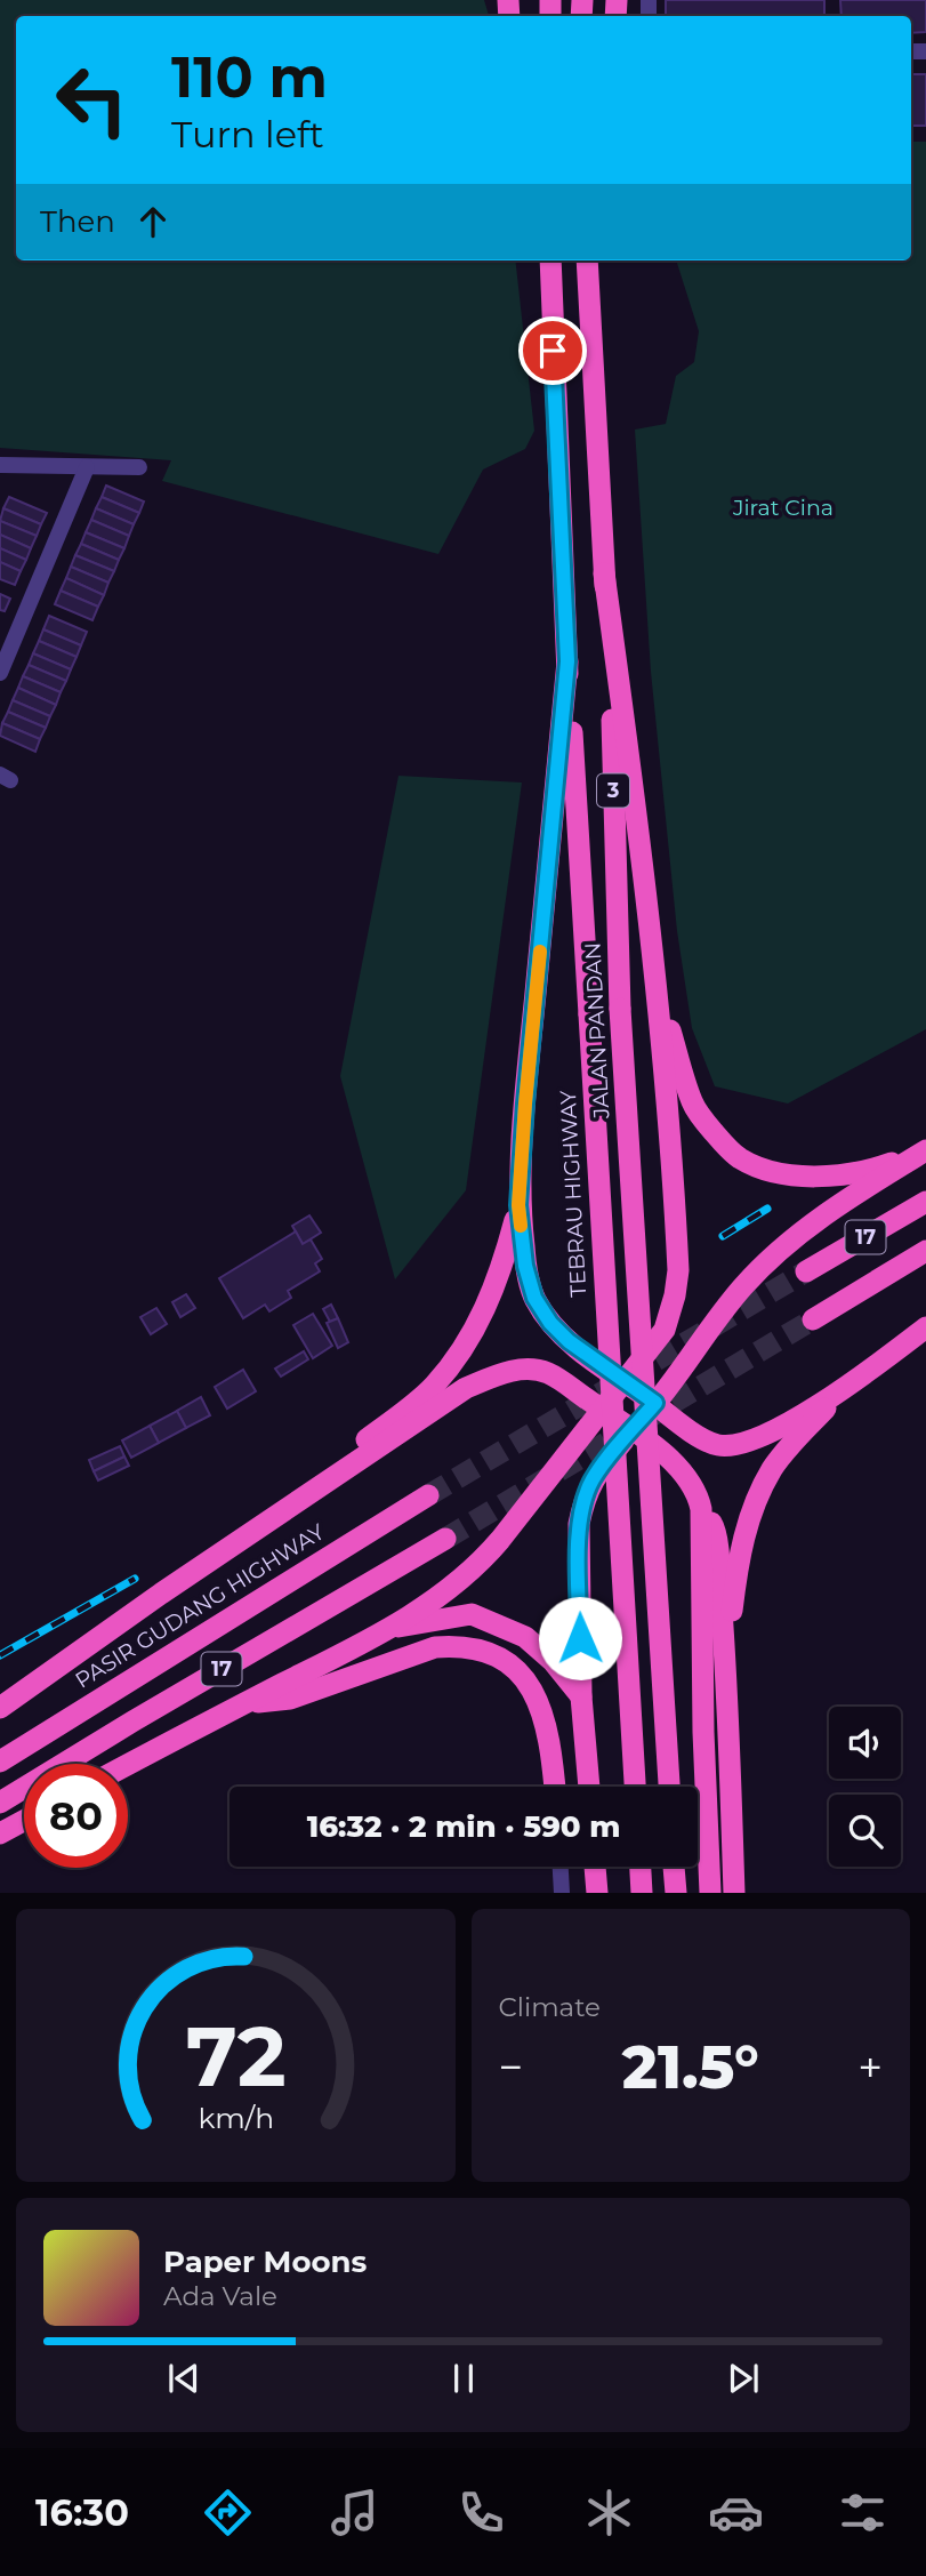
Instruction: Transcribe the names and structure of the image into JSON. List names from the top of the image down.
{
  "streets": {
    "highway": [
      "3",
      "JALAN PANDAN",
      "TEBRAU HIGHWAY",
      "17",
      "PASIR GUDANG HIGHWAY"
    ]
  },
  "crossings": [
    ["JALAN PANDAN", "TEBRAU HIGHWAY"]
  ],
  "parks": ["Jirat Cina"],
  "page": {
    "turn": ["110 m", "Turn left"],
    "then": "Then",
    "limit": "80",
    "trip": "16:32 · 2 min · 590 m",
    "tile": "Climate",
    "heat": ["−", "21.5°", "+"],
    "song": ["Paper Moons", "Ada Vale"],
    "tabs": "16:30",
    "gauge": ["72", "km/h"]
  }
}
